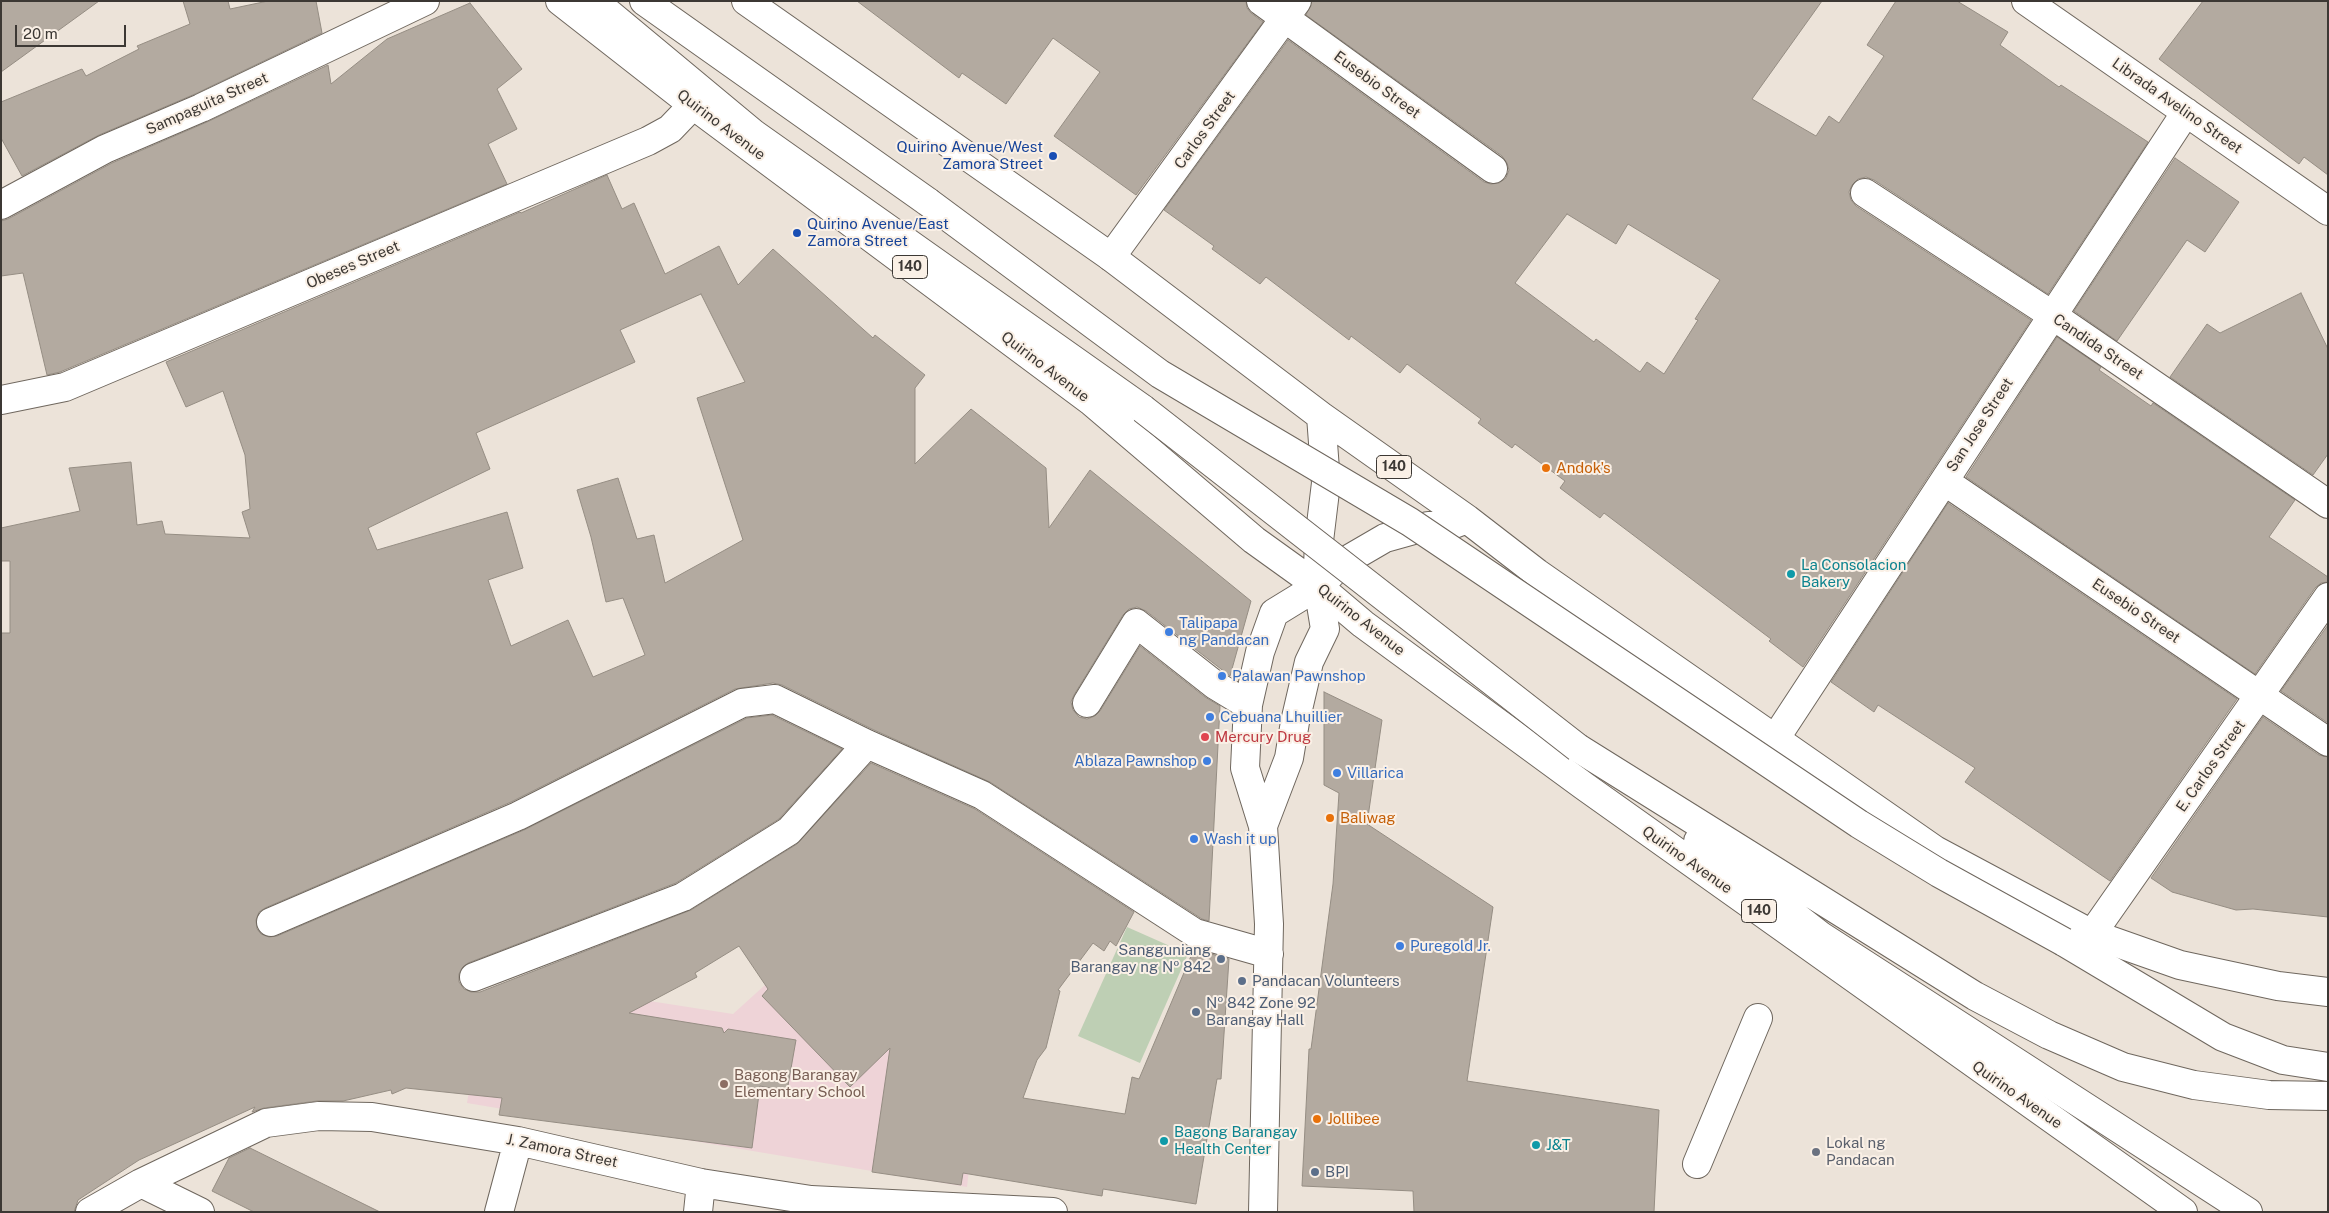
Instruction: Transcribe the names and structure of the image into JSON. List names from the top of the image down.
{
  "streets": {
    "main road": [
      "Eusebio Street",
      "Sampaguita Street",
      "Librada Avelino Street",
      "Quirino Avenue",
      "Carlos Street",
      "Obeses Street",
      "140",
      "Candida Street",
      "San Jose Street",
      "E. Carlos Street",
      "J. Zamora Street"
    ]
  },
  "crossings": [
    ["Eusebio Street", "Carlos Street"],
    ["Eusebio Street", "San Jose Street"],
    ["Eusebio Street", "E. Carlos Street"],
    ["Librada Avelino Street", "San Jose Street"],
    ["Quirino Avenue", "Obeses Street"],
    ["Carlos Street", "140"],
    ["140", "San Jose Street"],
    ["140", "E. Carlos Street"],
    ["Candida Street", "San Jose Street"]
  ],
  "places": [
    "Quirino Avenue/West Zamora Street",
    "Quirino Avenue/East Zamora Street",
    "Andok's",
    "La Consolacion Bakery",
    "Talipapa ng Pandacan",
    "Palawan Pawnshop",
    "Cebuana Lhuillier",
    "Mercury Drug",
    "Ablaza Pawnshop",
    "Villarica",
    "Baliwag",
    "Wash it up",
    "Puregold Jr.",
    "Sangguniang Barangay ng № 842",
    "Pandacan Volunteers",
    "№ 842 Zone 92 Barangay Hall",
    "Bagong Barangay Elementary School",
    "Jollibee",
    "Bagong Barangay Health Center",
    "J&T",
    "Lokal ng Pandacan",
    "BPI"
  ],
  "scale_bar": "20 m"
}
